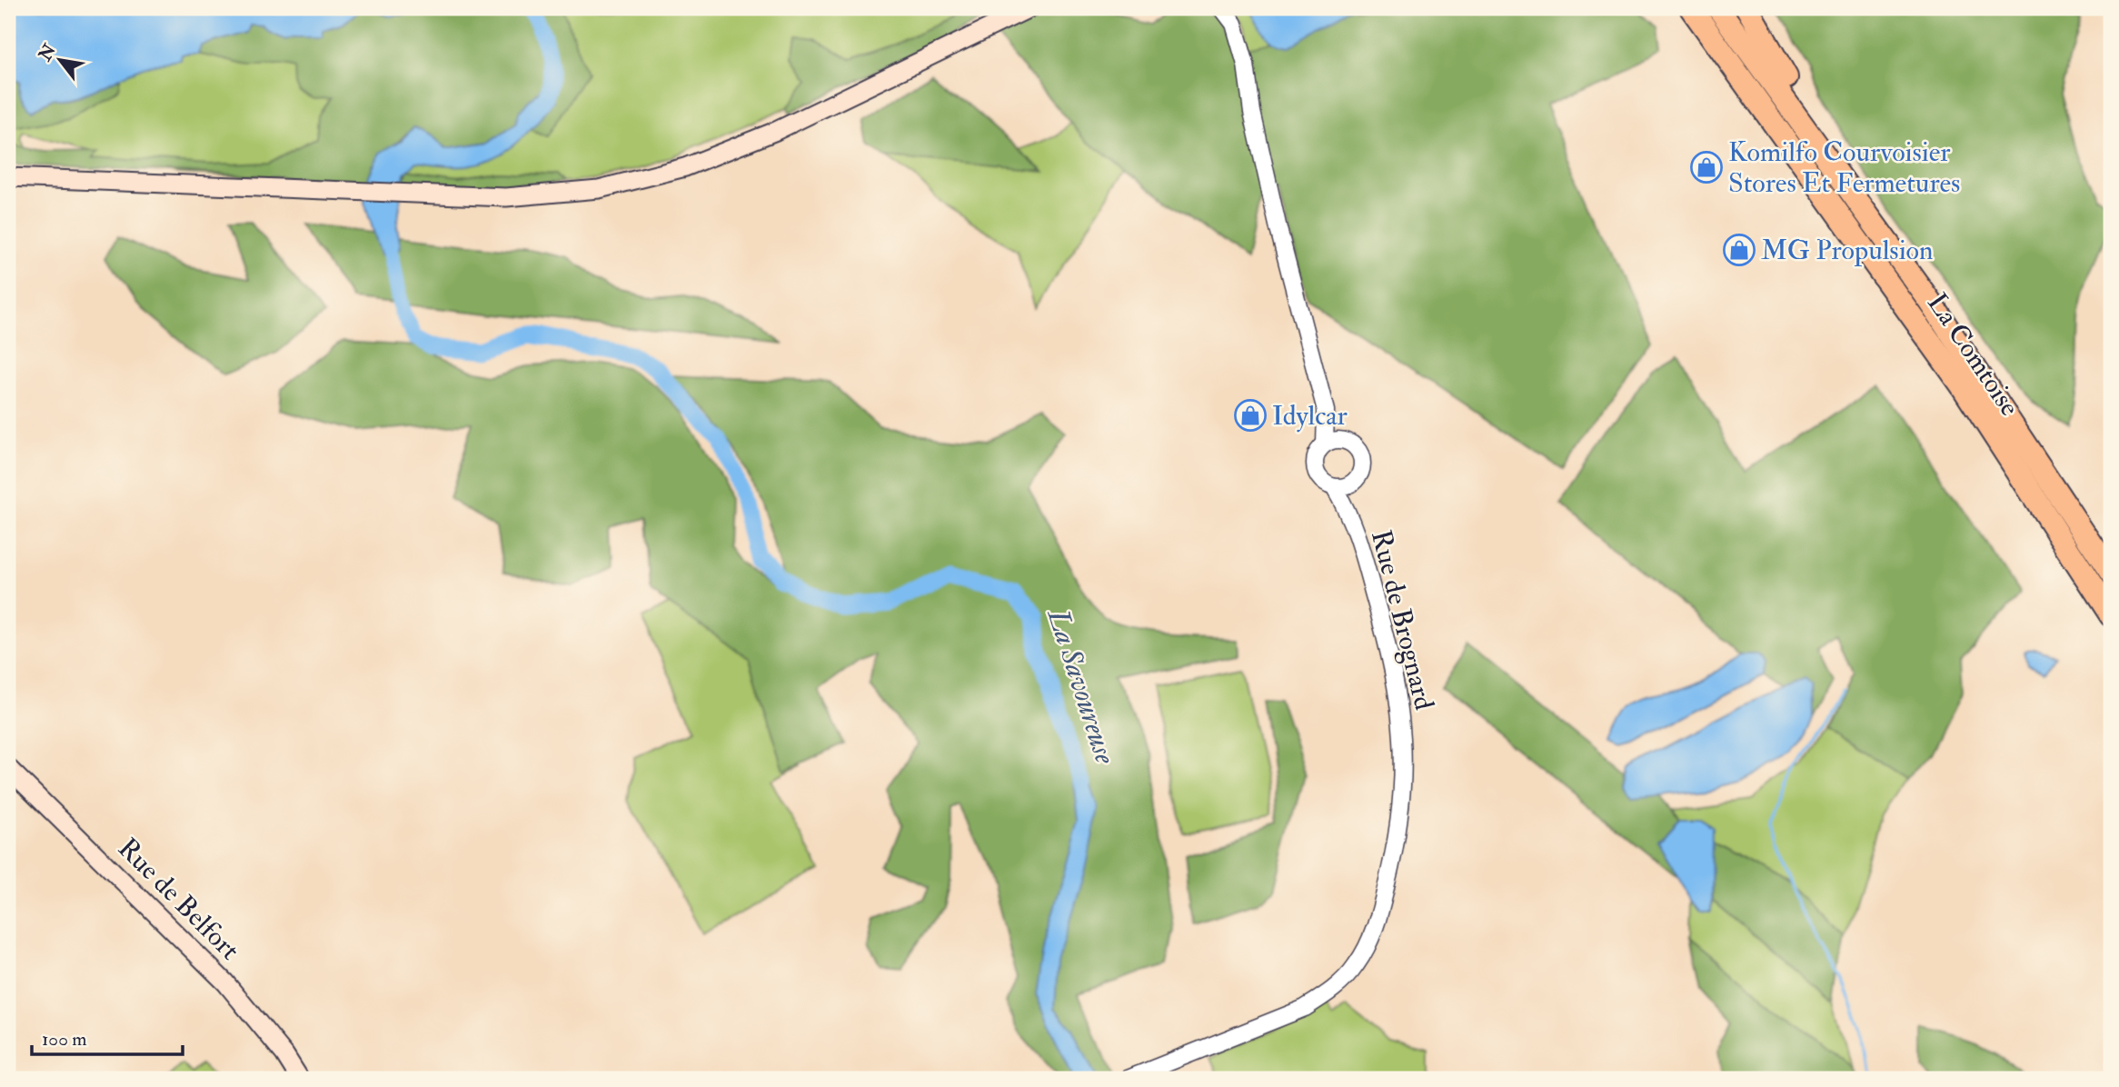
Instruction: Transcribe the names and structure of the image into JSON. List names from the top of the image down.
{
  "streets": {
    "highway": ["La Comtoise"],
    "main road": ["Rue de Belfort"],
    "street": ["Rue de Brognard"]
  },
  "water": ["La Savoureuse"],
  "places": {
    "shop": ["Komilfo Courvoisier Stores Et Fermetures", "MG Propulsion", "Idylcar"]
  },
  "scale_bar": "100 m",
  "north": "top left"
}
